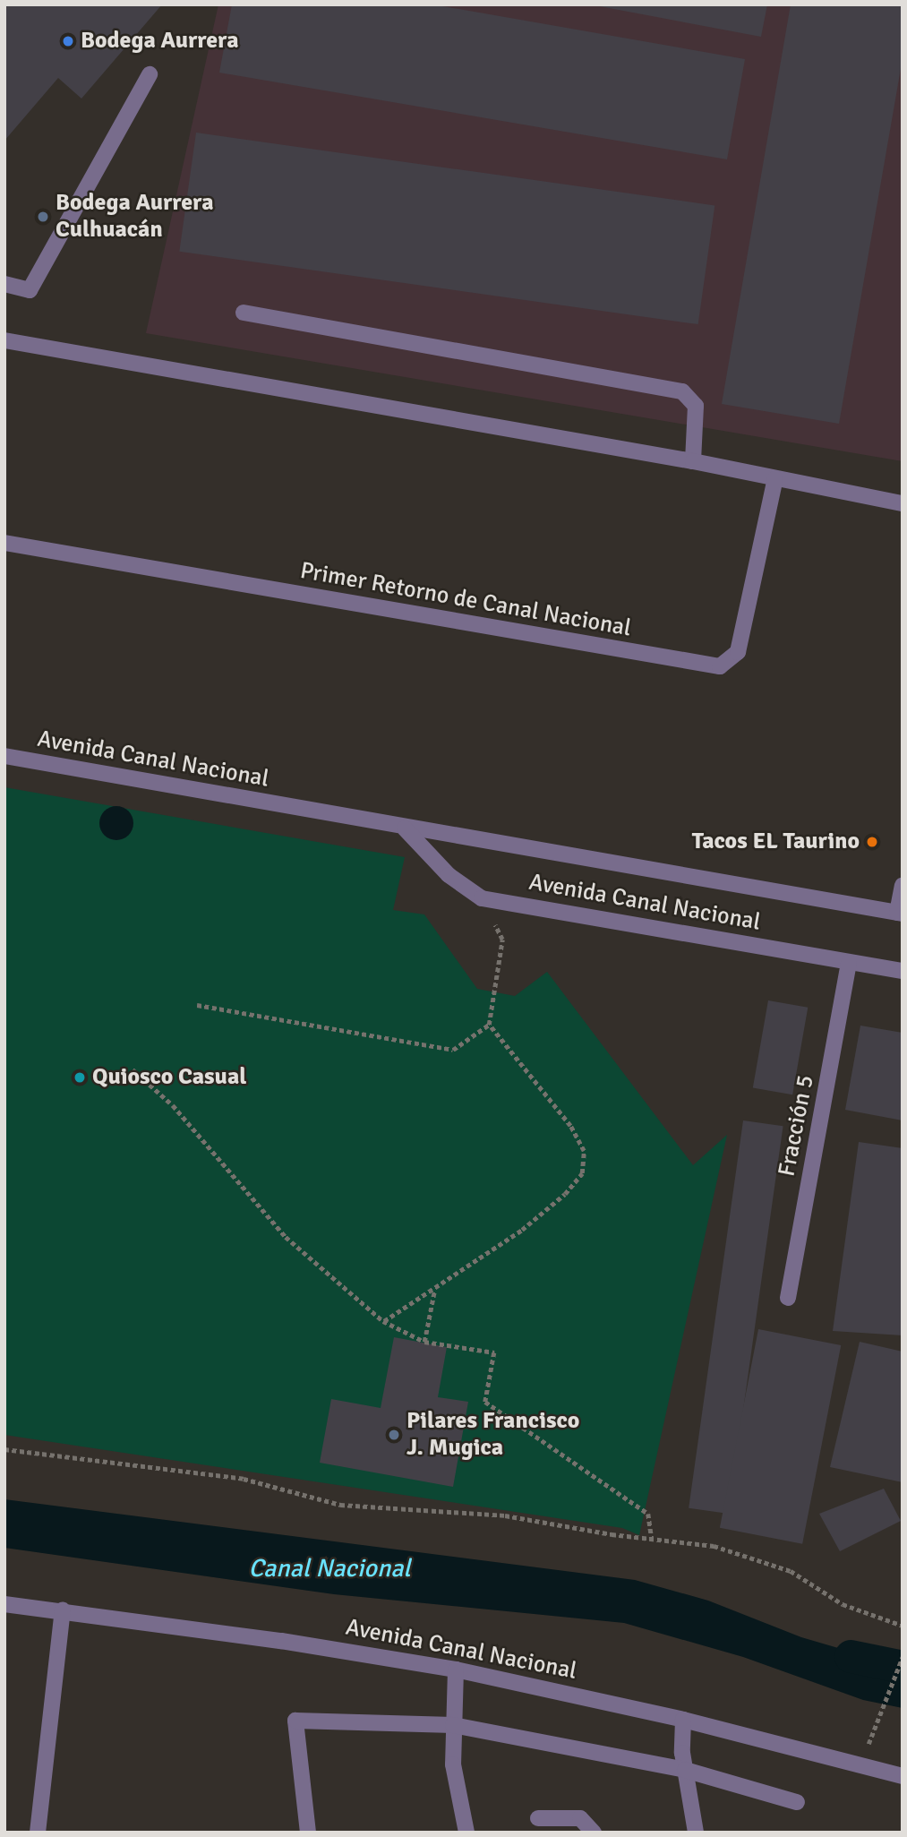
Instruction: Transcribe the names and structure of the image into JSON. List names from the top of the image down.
{
  "streets": {
    "street": ["Primer Retorno de Canal Nacional", "Avenida Canal Nacional", "Fracción 5"]
  },
  "crossings": [
    ["Avenida Canal Nacional", "Fracción 5"]
  ],
  "water": ["Canal Nacional"],
  "places": [
    "Bodega Aurrera",
    "Bodega Aurrera Culhuacán",
    "Tacos EL Taurino",
    "Quiosco Casual",
    "Pilares Francisco J. Mugica"
  ]
}
